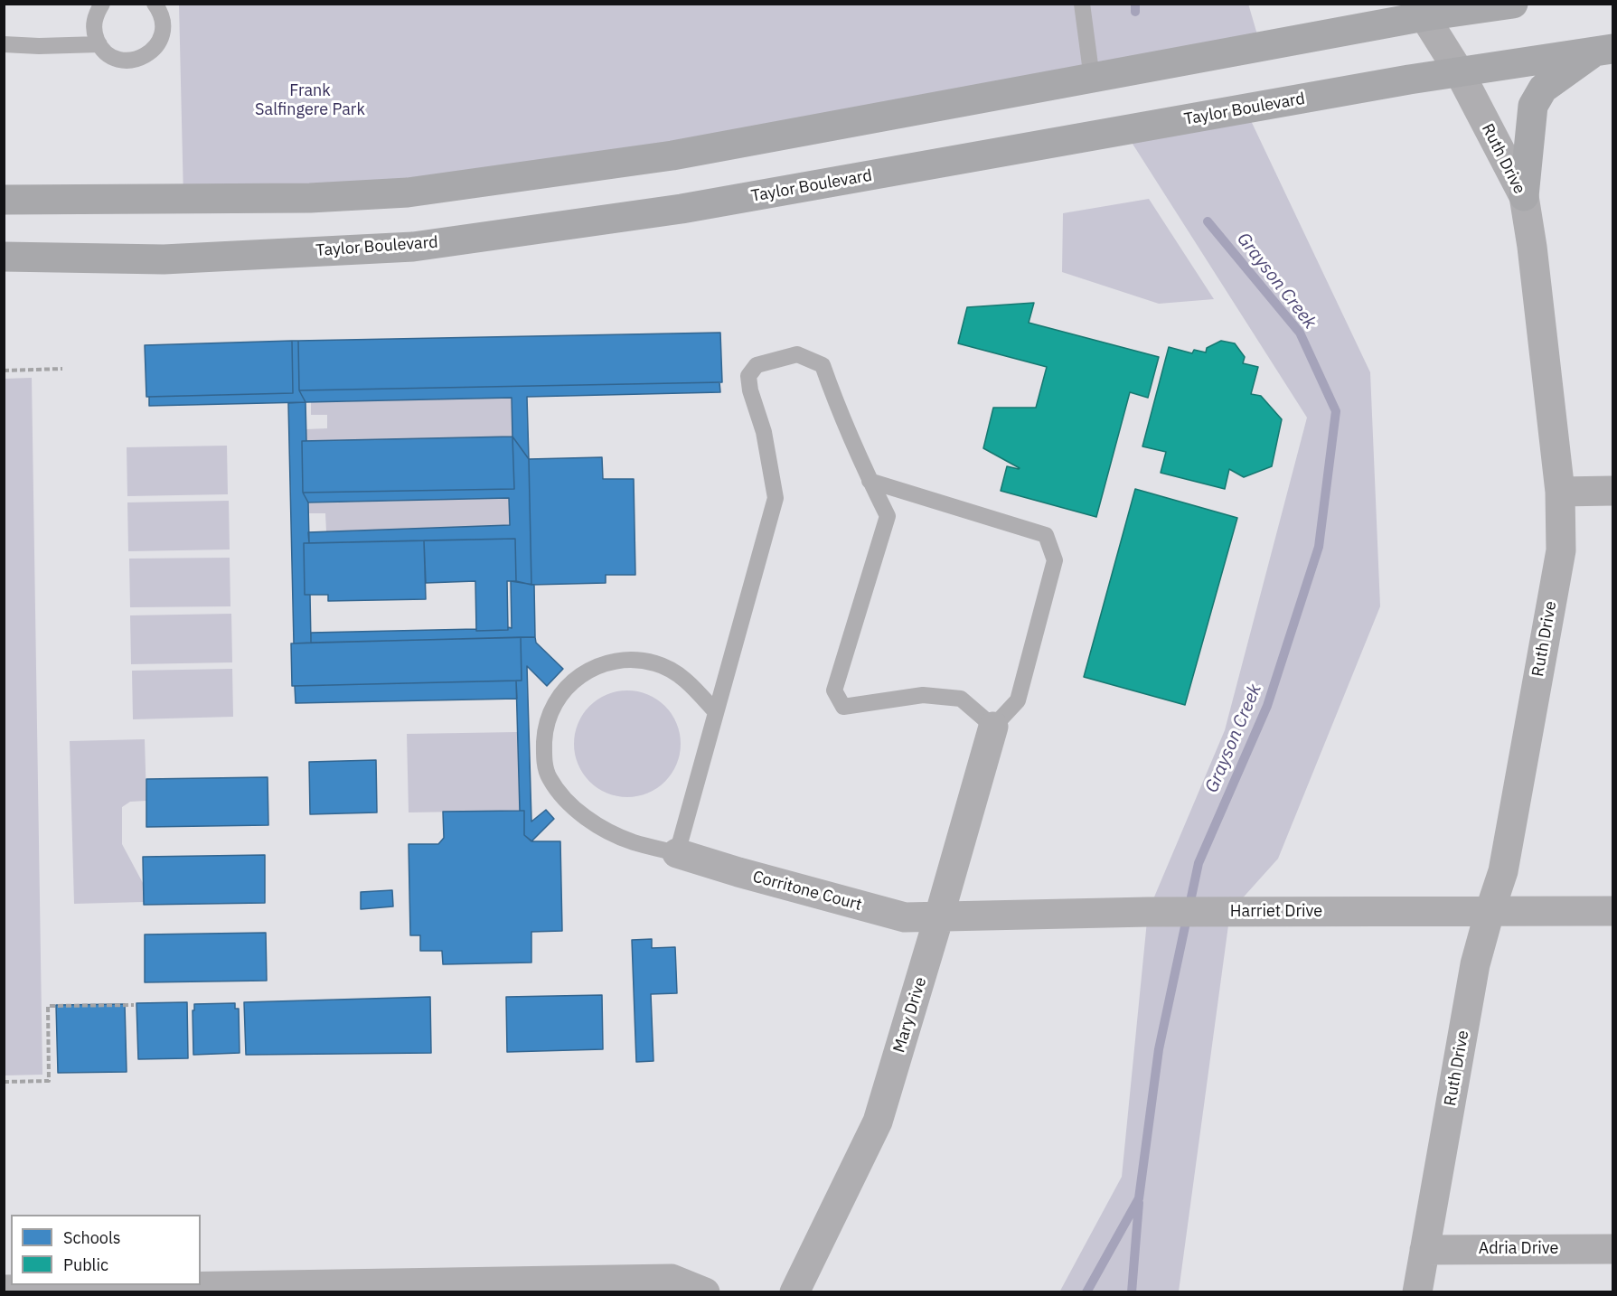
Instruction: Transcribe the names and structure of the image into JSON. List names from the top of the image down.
{
  "streets": {
    "main road": ["Taylor Boulevard"],
    "street": [
      "Ruth Drive",
      "Corritone Court",
      "Harriet Drive",
      "Mary Drive",
      "Adria Drive"
    ]
  },
  "crossings": [
    ["Taylor Boulevard", "Ruth Drive"],
    ["Ruth Drive", "Harriet Drive"],
    ["Ruth Drive", "Adria Drive"],
    ["Corritone Court", "Harriet Drive"],
    ["Corritone Court", "Mary Drive"],
    ["Harriet Drive", "Mary Drive"]
  ],
  "water": ["Grayson Creek"],
  "parks": ["Frank Salfingere Park"],
  "legend": ["Schools", "Public"]
}
